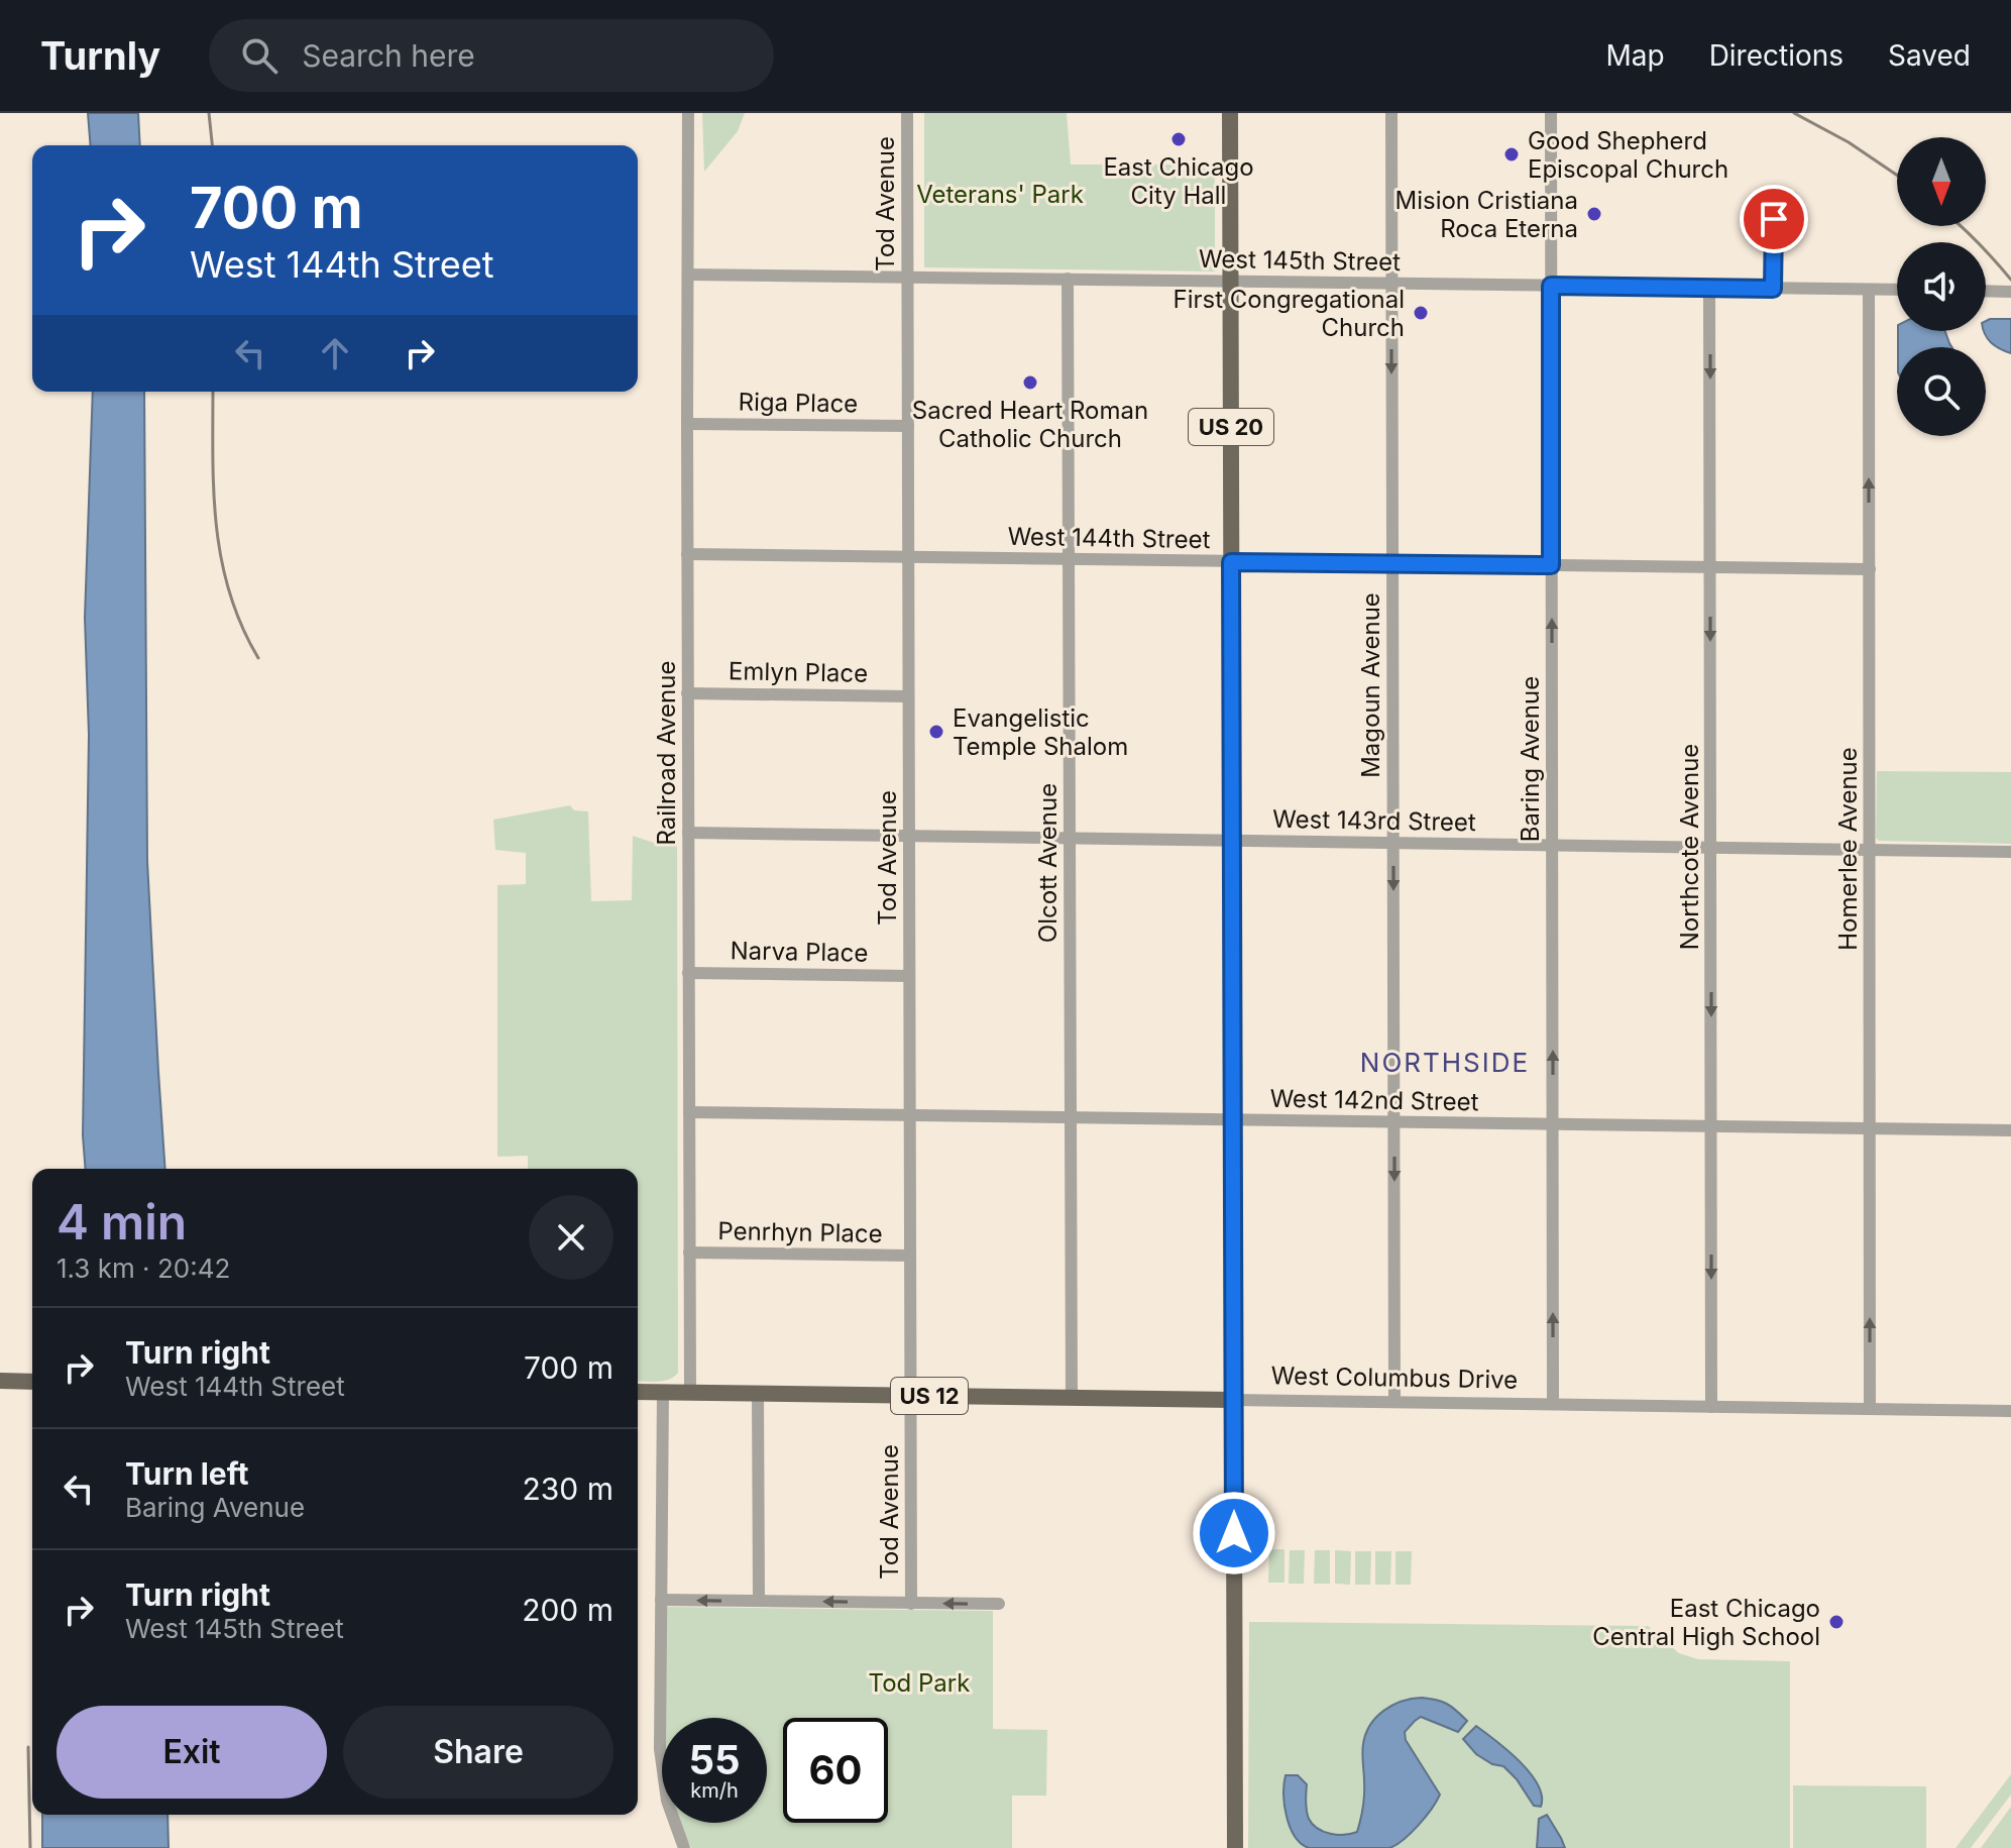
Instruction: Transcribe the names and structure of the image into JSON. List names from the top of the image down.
{
  "streets": {
    "main road": ["US 20", "West Columbus Drive", "US 12"],
    "street": [
      "Tod Avenue",
      "West 145th Street",
      "Riga Place",
      "West 144th Street",
      "Emlyn Place",
      "Magoun Avenue",
      "Railroad Avenue",
      "Baring Avenue",
      "West 143rd Street",
      "Northcote Avenue",
      "Homerlee Avenue",
      "Olcott Avenue",
      "Narva Place",
      "West 142nd Street",
      "Penrhyn Place"
    ]
  },
  "crossings": [
    ["Tod Avenue", "West 145th Street"],
    ["Tod Avenue", "Riga Place"],
    ["Tod Avenue", "West 144th Street"],
    ["Tod Avenue", "Emlyn Place"],
    ["Tod Avenue", "West 143rd Street"],
    ["Tod Avenue", "Narva Place"],
    ["Tod Avenue", "West 142nd Street"],
    ["Tod Avenue", "Penrhyn Place"],
    ["Tod Avenue", "West Columbus Drive"],
    ["West 145th Street", "US 20"],
    ["West 145th Street", "Magoun Avenue"],
    ["West 145th Street", "Railroad Avenue"],
    ["West 145th Street", "Baring Avenue"],
    ["West 145th Street", "Northcote Avenue"],
    ["West 145th Street", "Homerlee Avenue"],
    ["West 145th Street", "Olcott Avenue"],
    ["Riga Place", "Railroad Avenue"],
    ["US 20", "West 144th Street"],
    ["US 20", "West 143rd Street"],
    ["US 20", "West 142nd Street"],
    ["US 20", "West Columbus Drive"],
    ["West 144th Street", "Magoun Avenue"],
    ["West 144th Street", "Railroad Avenue"],
    ["West 144th Street", "Baring Avenue"],
    ["West 144th Street", "Northcote Avenue"],
    ["West 144th Street", "Homerlee Avenue"],
    ["West 144th Street", "Olcott Avenue"],
    ["Emlyn Place", "Railroad Avenue"],
    ["Magoun Avenue", "West 143rd Street"],
    ["Magoun Avenue", "West 142nd Street"],
    ["Magoun Avenue", "West Columbus Drive"],
    ["Railroad Avenue", "West 143rd Street"],
    ["Railroad Avenue", "Narva Place"],
    ["Railroad Avenue", "West 142nd Street"],
    ["Railroad Avenue", "Penrhyn Place"],
    ["Railroad Avenue", "West Columbus Drive"],
    ["Baring Avenue", "West 143rd Street"],
    ["Baring Avenue", "West 142nd Street"],
    ["Baring Avenue", "West Columbus Drive"],
    ["West 143rd Street", "Northcote Avenue"],
    ["West 143rd Street", "Homerlee Avenue"],
    ["West 143rd Street", "Olcott Avenue"],
    ["Northcote Avenue", "West 142nd Street"],
    ["Northcote Avenue", "West Columbus Drive"],
    ["Homerlee Avenue", "West 142nd Street"],
    ["Homerlee Avenue", "West Columbus Drive"],
    ["Olcott Avenue", "West 142nd Street"],
    ["Olcott Avenue", "West Columbus Drive"]
  ],
  "one_way": [
    "Magoun Avenue",
    "Baring Avenue",
    "Northcote Avenue",
    "Homerlee Avenue"
  ],
  "districts": ["NORTHSIDE"],
  "parks": ["Veterans' Park", "Tod Park"],
  "places": [
    "East Chicago City Hall",
    "Good Shepherd Episcopal Church",
    "Mision Cristiana Roca Eterna",
    "First Congregational Church",
    "Sacred Heart Roman Catholic Church",
    "Evangelistic Temple Shalom",
    "East Chicago Central High School"
  ],
  "north": "bottom",
  "page": {
    "header": "Turnly",
    "search": "Search here",
    "nav": ["Map", "Directions", "Saved"],
    "turn": ["700 m", "West 144th Street"],
    "heading": ["4 min", "1.3 km · 20:42"],
    "list": [
      {
        "name": "Turn right",
        "note": "West 144th Street",
        "value": "700 m"
      },
      {
        "name": "Turn left",
        "note": "Baring Avenue",
        "value": "230 m"
      },
      {
        "name": "Turn right",
        "note": "West 145th Street",
        "value": "200 m"
      }
    ],
    "buttons": ["Exit", "Share"],
    "speed": "55 km/h",
    "limit": "60"
  }
}
